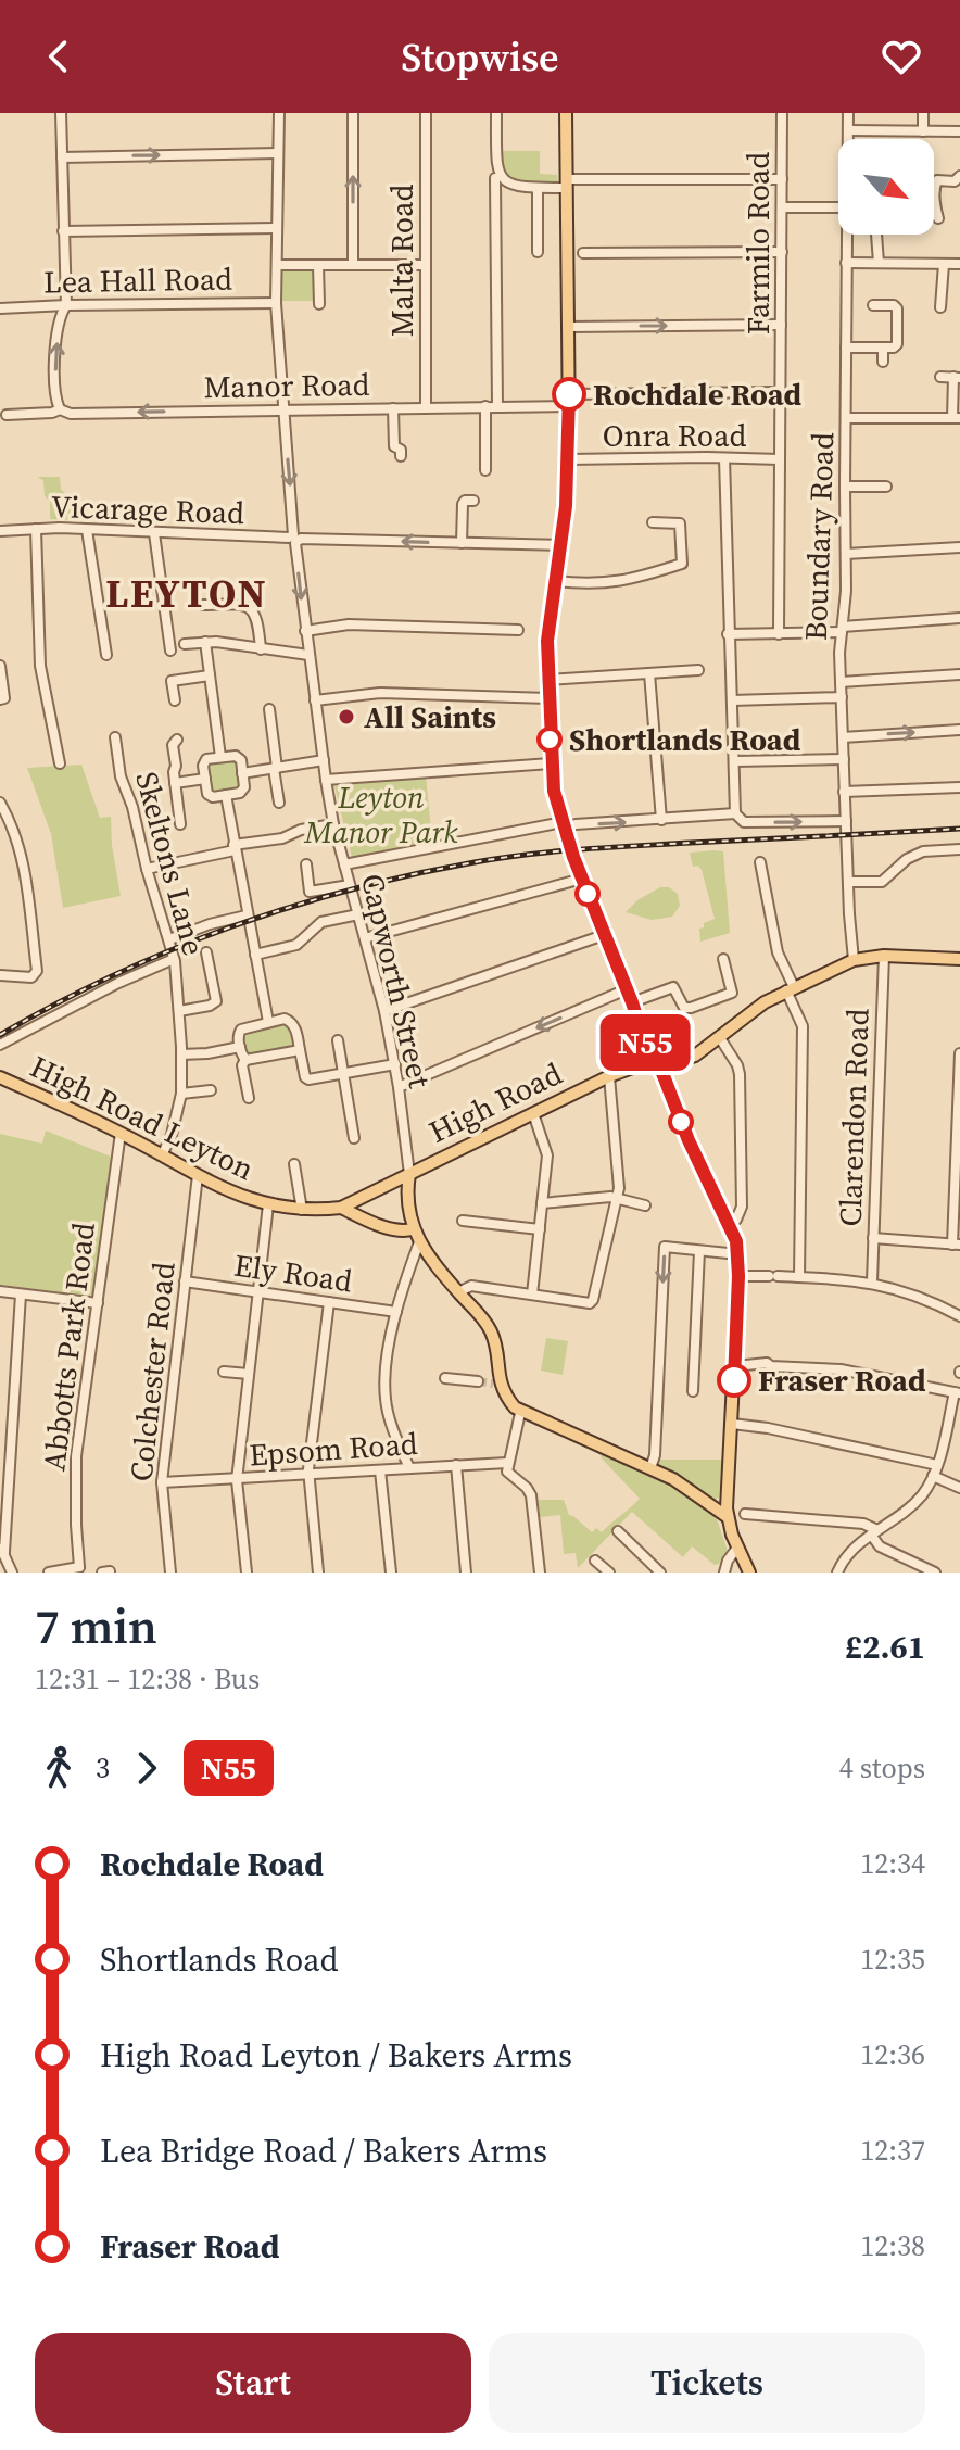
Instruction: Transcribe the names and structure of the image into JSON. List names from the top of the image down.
{
  "streets": {
    "main road": ["High Road", "High Road Leyton"],
    "street": [
      "Farmilo Road",
      "Malta Road",
      "Lea Hall Road",
      "Manor Road",
      "Onra Road",
      "Vicarage Road",
      "Boundary Road",
      "Skeltons Lane",
      "Capworth Street",
      "Clarendon Road",
      "Ely Road",
      "Abbotts Park Road",
      "Colchester Road",
      "Epsom Road"
    ]
  },
  "crossings": [
    ["Farmilo Road", "Manor Road"],
    ["Farmilo Road", "Onra Road"],
    ["Malta Road", "Manor Road"],
    ["Lea Hall Road", "Capworth Street"],
    ["Manor Road", "Capworth Street"],
    ["Vicarage Road", "Capworth Street"],
    ["Boundary Road", "High Road"],
    ["Skeltons Lane", "High Road Leyton"],
    ["Capworth Street", "High Road"],
    ["Capworth Street", "High Road Leyton"],
    ["High Road", "High Road Leyton"],
    ["High Road", "Clarendon Road"],
    ["High Road Leyton", "Abbotts Park Road"],
    ["High Road Leyton", "Colchester Road"],
    ["Ely Road", "Colchester Road"],
    ["Colchester Road", "Epsom Road"]
  ],
  "districts": ["LEYTON"],
  "parks": ["Leyton Manor Park"],
  "places": [
    "Rochdale Road",
    "All Saints",
    "Shortlands Road",
    "Fraser Road"
  ],
  "lines": ["bus line N55"],
  "north": "bottom right",
  "page": {
    "header": "Stopwise",
    "on_map": "N55",
    "heading": ["7 min", "12:31 – 12:38 · Bus", "£2.61"],
    "legs": ["3", "N55", "4 stops"],
    "list": [
      {
        "name": "Rochdale Road",
        "value": "12:34"
      },
      {
        "name": "Shortlands Road",
        "value": "12:35"
      },
      {
        "name": "High Road Leyton / Bakers Arms",
        "value": "12:36"
      },
      {
        "name": "Lea Bridge Road / Bakers Arms",
        "value": "12:37"
      },
      {
        "name": "Fraser Road",
        "value": "12:38"
      }
    ],
    "buttons": ["Start", "Tickets"]
  }
}
